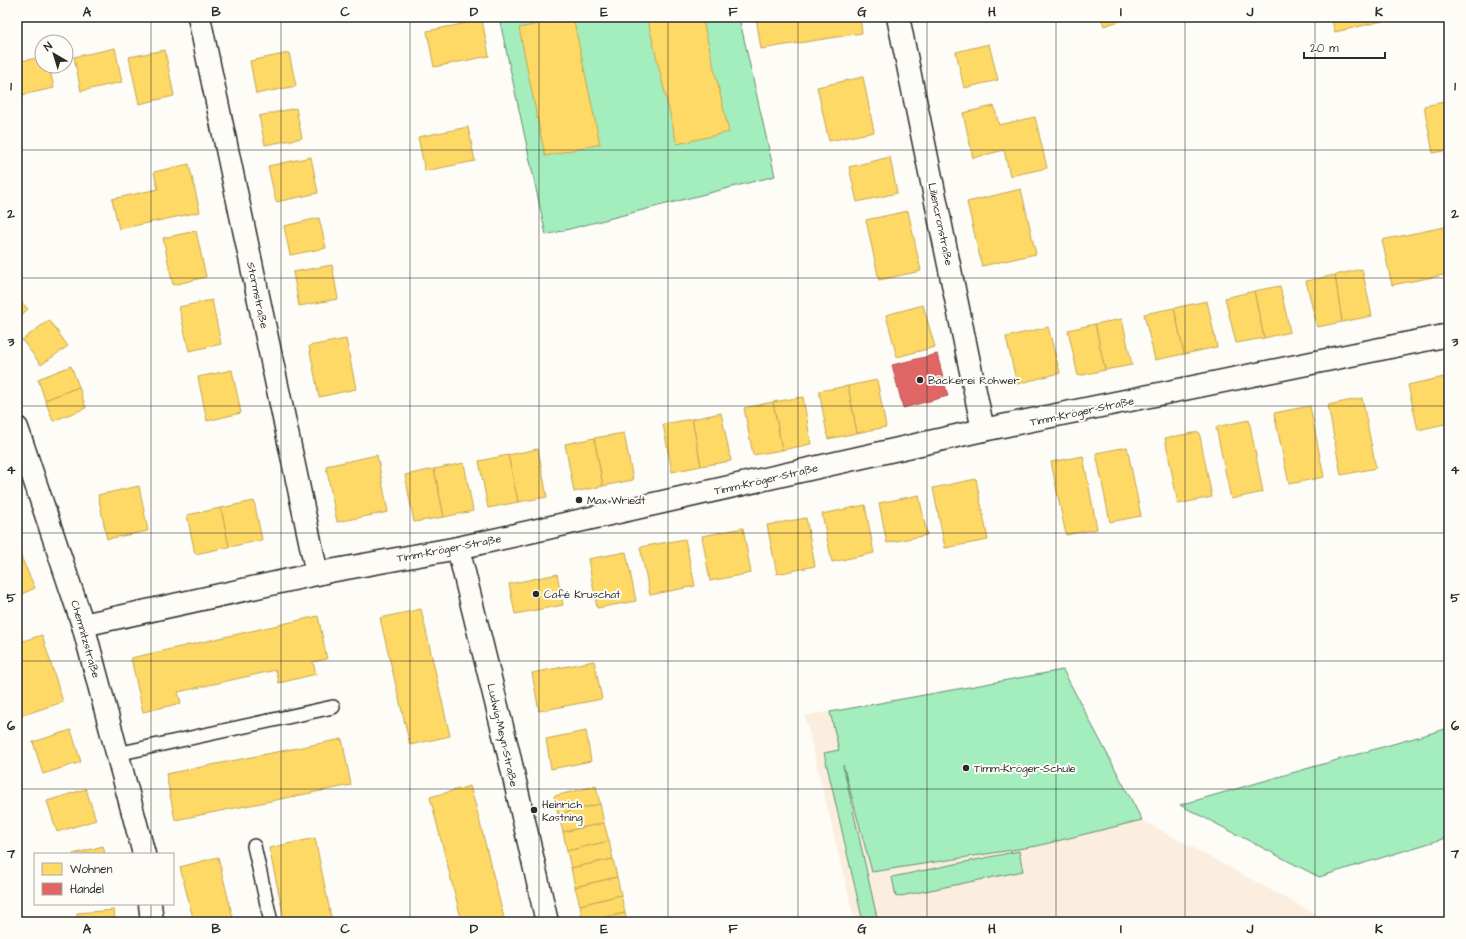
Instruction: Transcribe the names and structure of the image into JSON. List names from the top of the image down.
{
  "streets": {
    "street": [
      "Liliencronstraße",
      "Stormstraße",
      "Timm-Kröger-Straße",
      "Chemnitzstraße",
      "Ludwig-Meyn-Straße"
    ]
  },
  "crossings": [
    ["Liliencronstraße", "Timm-Kröger-Straße"],
    ["Stormstraße", "Timm-Kröger-Straße"],
    ["Timm-Kröger-Straße", "Chemnitzstraße"],
    ["Timm-Kröger-Straße", "Ludwig-Meyn-Straße"]
  ],
  "places": [
    "Bäckerei Rohwer",
    "Max Wriedt",
    "Café Kruschat",
    "Timm-Kröger-Schule",
    "Heinrich Kastning"
  ],
  "legend": ["Wohnen", "Handel"],
  "scale_bar": "20 m",
  "north": "top left",
  "grid": {
    "columns": [
      "A",
      "B",
      "C",
      "D",
      "E",
      "F",
      "G",
      "H",
      "I",
      "J",
      "K"
    ],
    "rows": [
      "1",
      "2",
      "3",
      "4",
      "5",
      "6",
      "7"
    ]
  }
}
